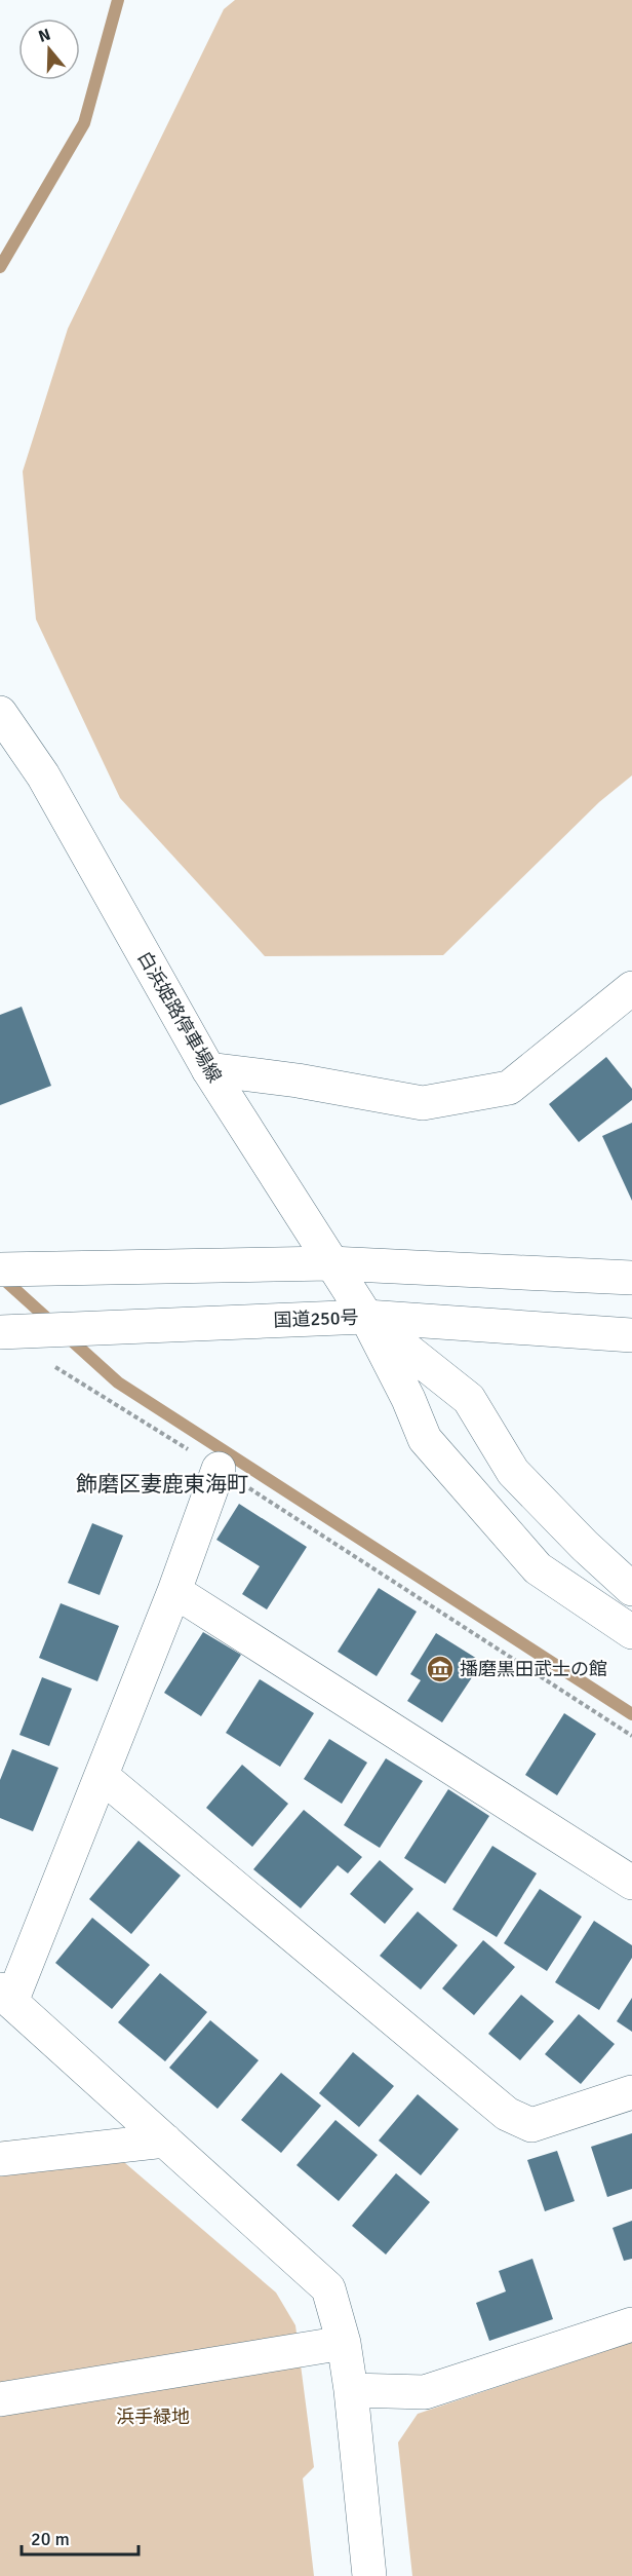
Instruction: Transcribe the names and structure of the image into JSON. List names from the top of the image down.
{
  "streets": {
    "main road": ["白浜姫路停車場線", "国道250号"]
  },
  "crossings": [
    ["白浜姫路停車場線", "国道250号"]
  ],
  "districts": ["飾磨区妻鹿東海町"],
  "parks": ["浜手緑地"],
  "places": {
    "museum": ["播磨黒田武士の館"]
  },
  "scale_bar": "20 m",
  "north": "top"
}
